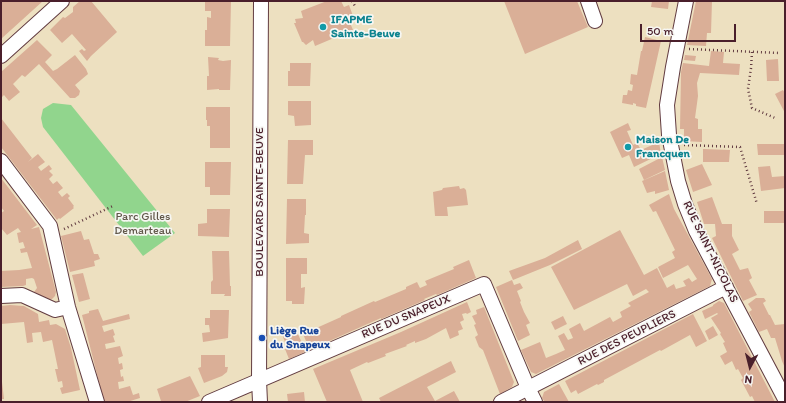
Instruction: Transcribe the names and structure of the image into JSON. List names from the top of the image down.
{
  "streets": {
    "street": [
      "BOULEVARD SAINTE-BEUVE",
      "RUE SAINT-NICOLAS",
      "RUE DU SNAPEUX",
      "RUE DES PEUPLIERS"
    ]
  },
  "crossings": [
    ["BOULEVARD SAINTE-BEUVE", "RUE DU SNAPEUX"],
    ["RUE SAINT-NICOLAS", "RUE DES PEUPLIERS"],
    ["RUE DU SNAPEUX", "RUE DES PEUPLIERS"]
  ],
  "parks": ["Parc Gilles Demarteau"],
  "places": ["IFAPME Sainte-Beuve", "Maison De Francquen", "Liège Rue du Snapeux"],
  "scale_bar": "50 m",
  "north": "bottom"
}
